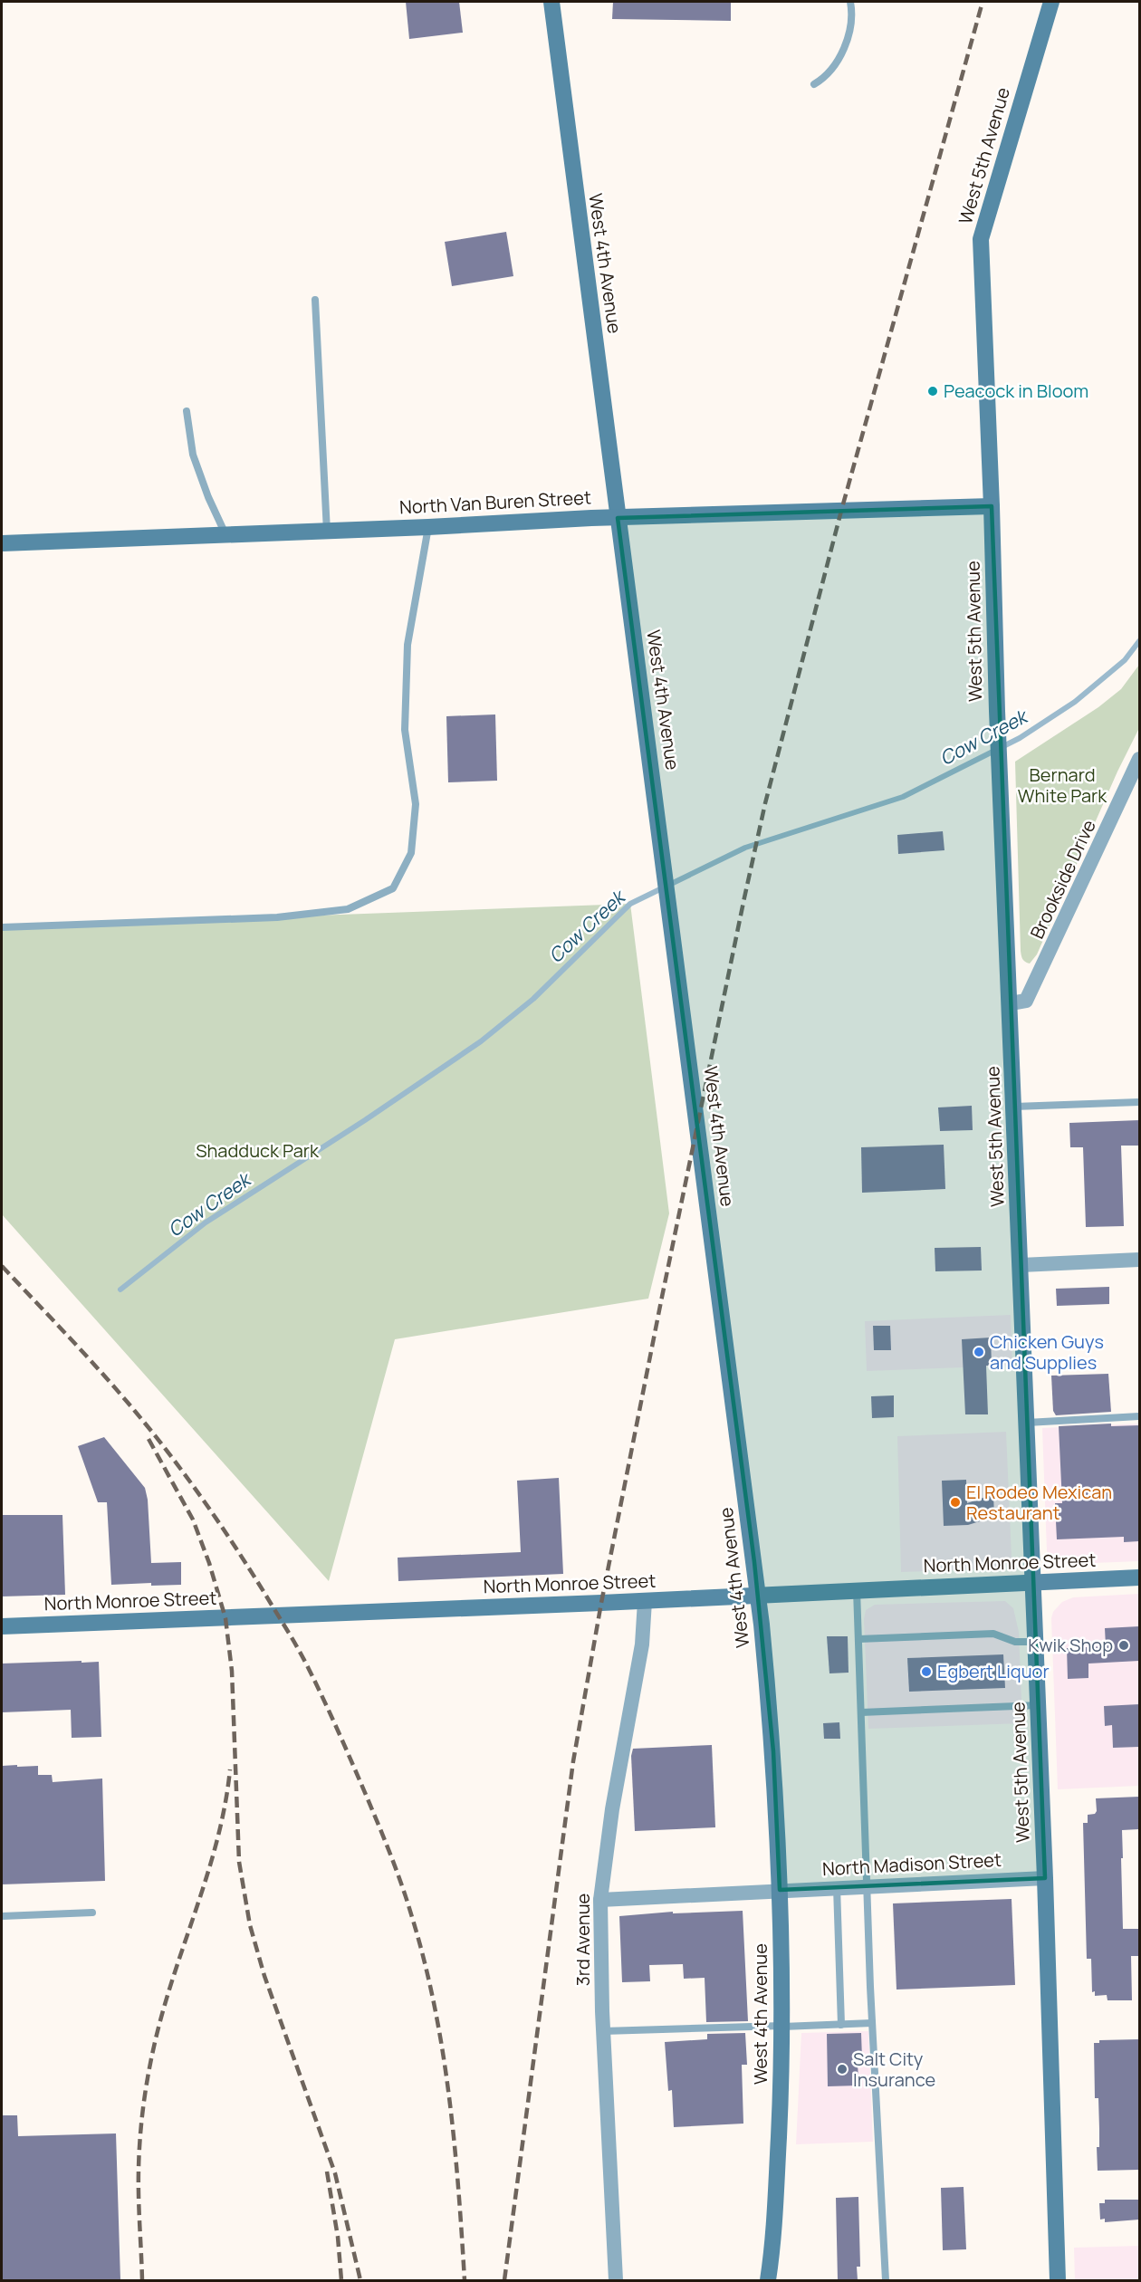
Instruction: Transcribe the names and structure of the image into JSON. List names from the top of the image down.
{
  "streets": {
    "street": [
      "West 5th Avenue",
      "West 4th Avenue",
      "North Van Buren Street",
      "Brookside Drive",
      "North Monroe Street",
      "North Madison Street",
      "3rd Avenue"
    ]
  },
  "crossings": [
    ["West 5th Avenue", "North Van Buren Street"],
    ["West 5th Avenue", "Brookside Drive"],
    ["West 5th Avenue", "North Monroe Street"],
    ["West 5th Avenue", "North Madison Street"],
    ["West 4th Avenue", "North Van Buren Street"],
    ["West 4th Avenue", "North Madison Street"],
    ["North Monroe Street", "3rd Avenue"],
    ["North Madison Street", "3rd Avenue"]
  ],
  "water": ["Cow Creek"],
  "parks": ["Bernard White Park", "Shadduck Park"],
  "places": [
    "Peacock in Bloom",
    "Chicken Guys and Supplies",
    "El Rodeo Mexican Restaurant",
    "Kwik Shop",
    "Egbert Liquor",
    "Salt City Insurance"
  ]
}
